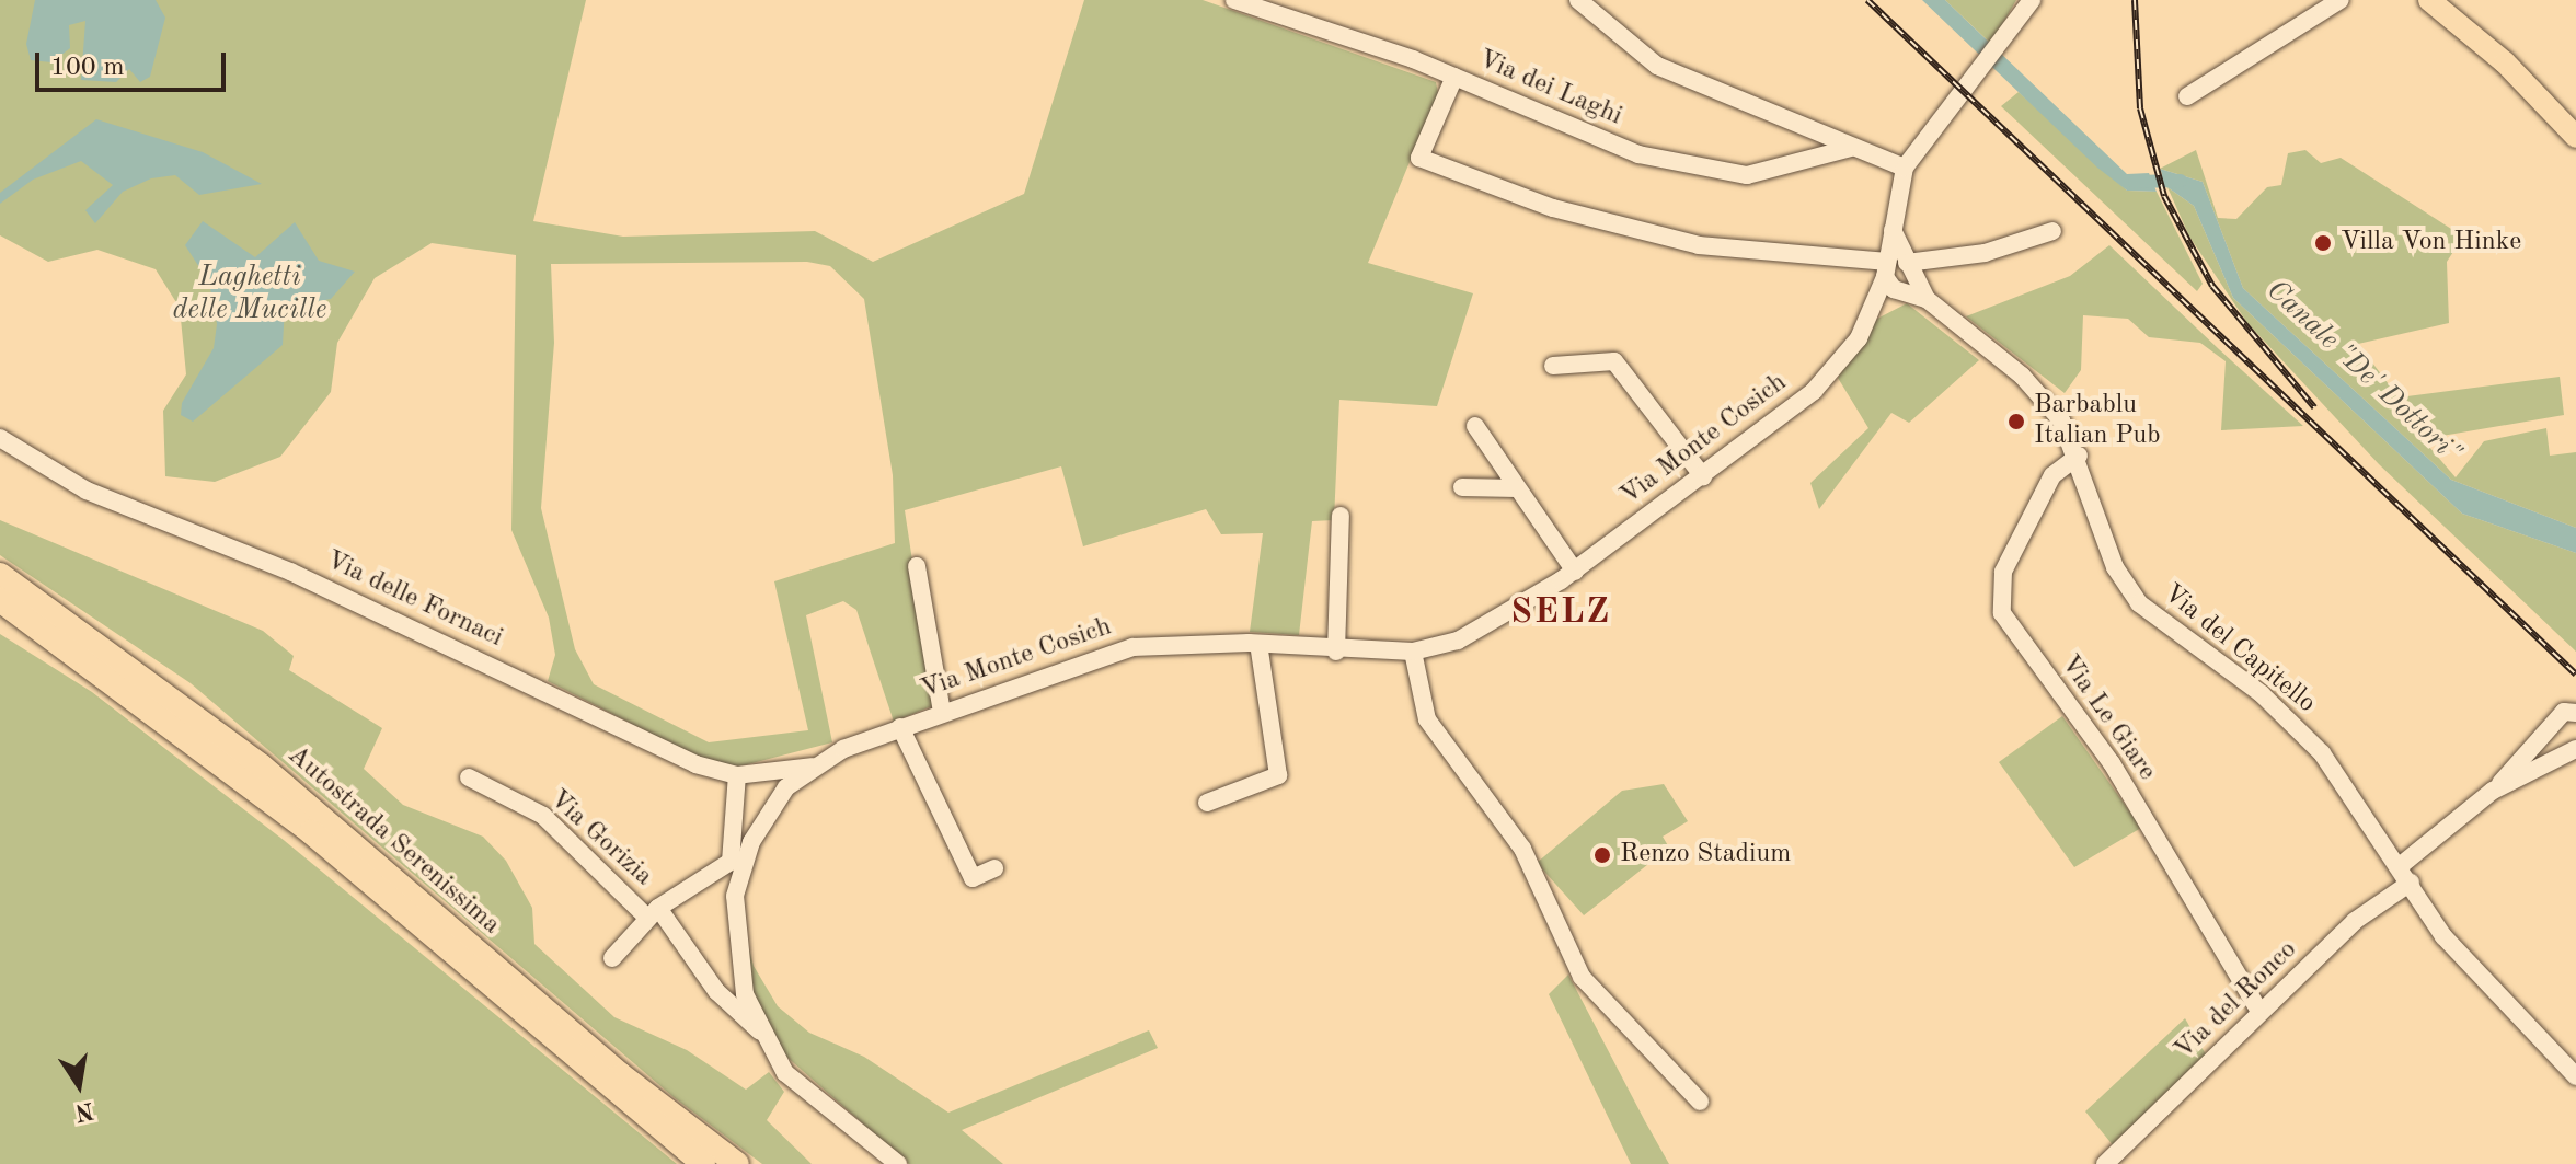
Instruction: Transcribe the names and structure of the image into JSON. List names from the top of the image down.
{
  "streets": {
    "highway": ["Autostrada Serenissima"],
    "street": [
      "Via dei Laghi",
      "Via Monte Cosich",
      "Via delle Fornaci",
      "Via del Capitello",
      "Via Le Giare",
      "Via Gorizia",
      "Via del Ronco"
    ]
  },
  "crossings": [
    ["Via Monte Cosich", "Via delle Fornaci"],
    ["Via Monte Cosich", "Via del Capitello"],
    ["Via delle Fornaci", "Via Gorizia"],
    ["Via del Capitello", "Via Le Giare"],
    ["Via del Capitello", "Via del Ronco"],
    ["Via Le Giare", "Via del Ronco"]
  ],
  "districts": ["SELZ"],
  "water": ["Laghetti delle Mucille", "Canale \"De' Dottori\""],
  "places": ["Villa Von Hinke", "Barbablu Italian Pub", "Renzo Stadium"],
  "scale_bar": "100 m",
  "north": "bottom"
}
